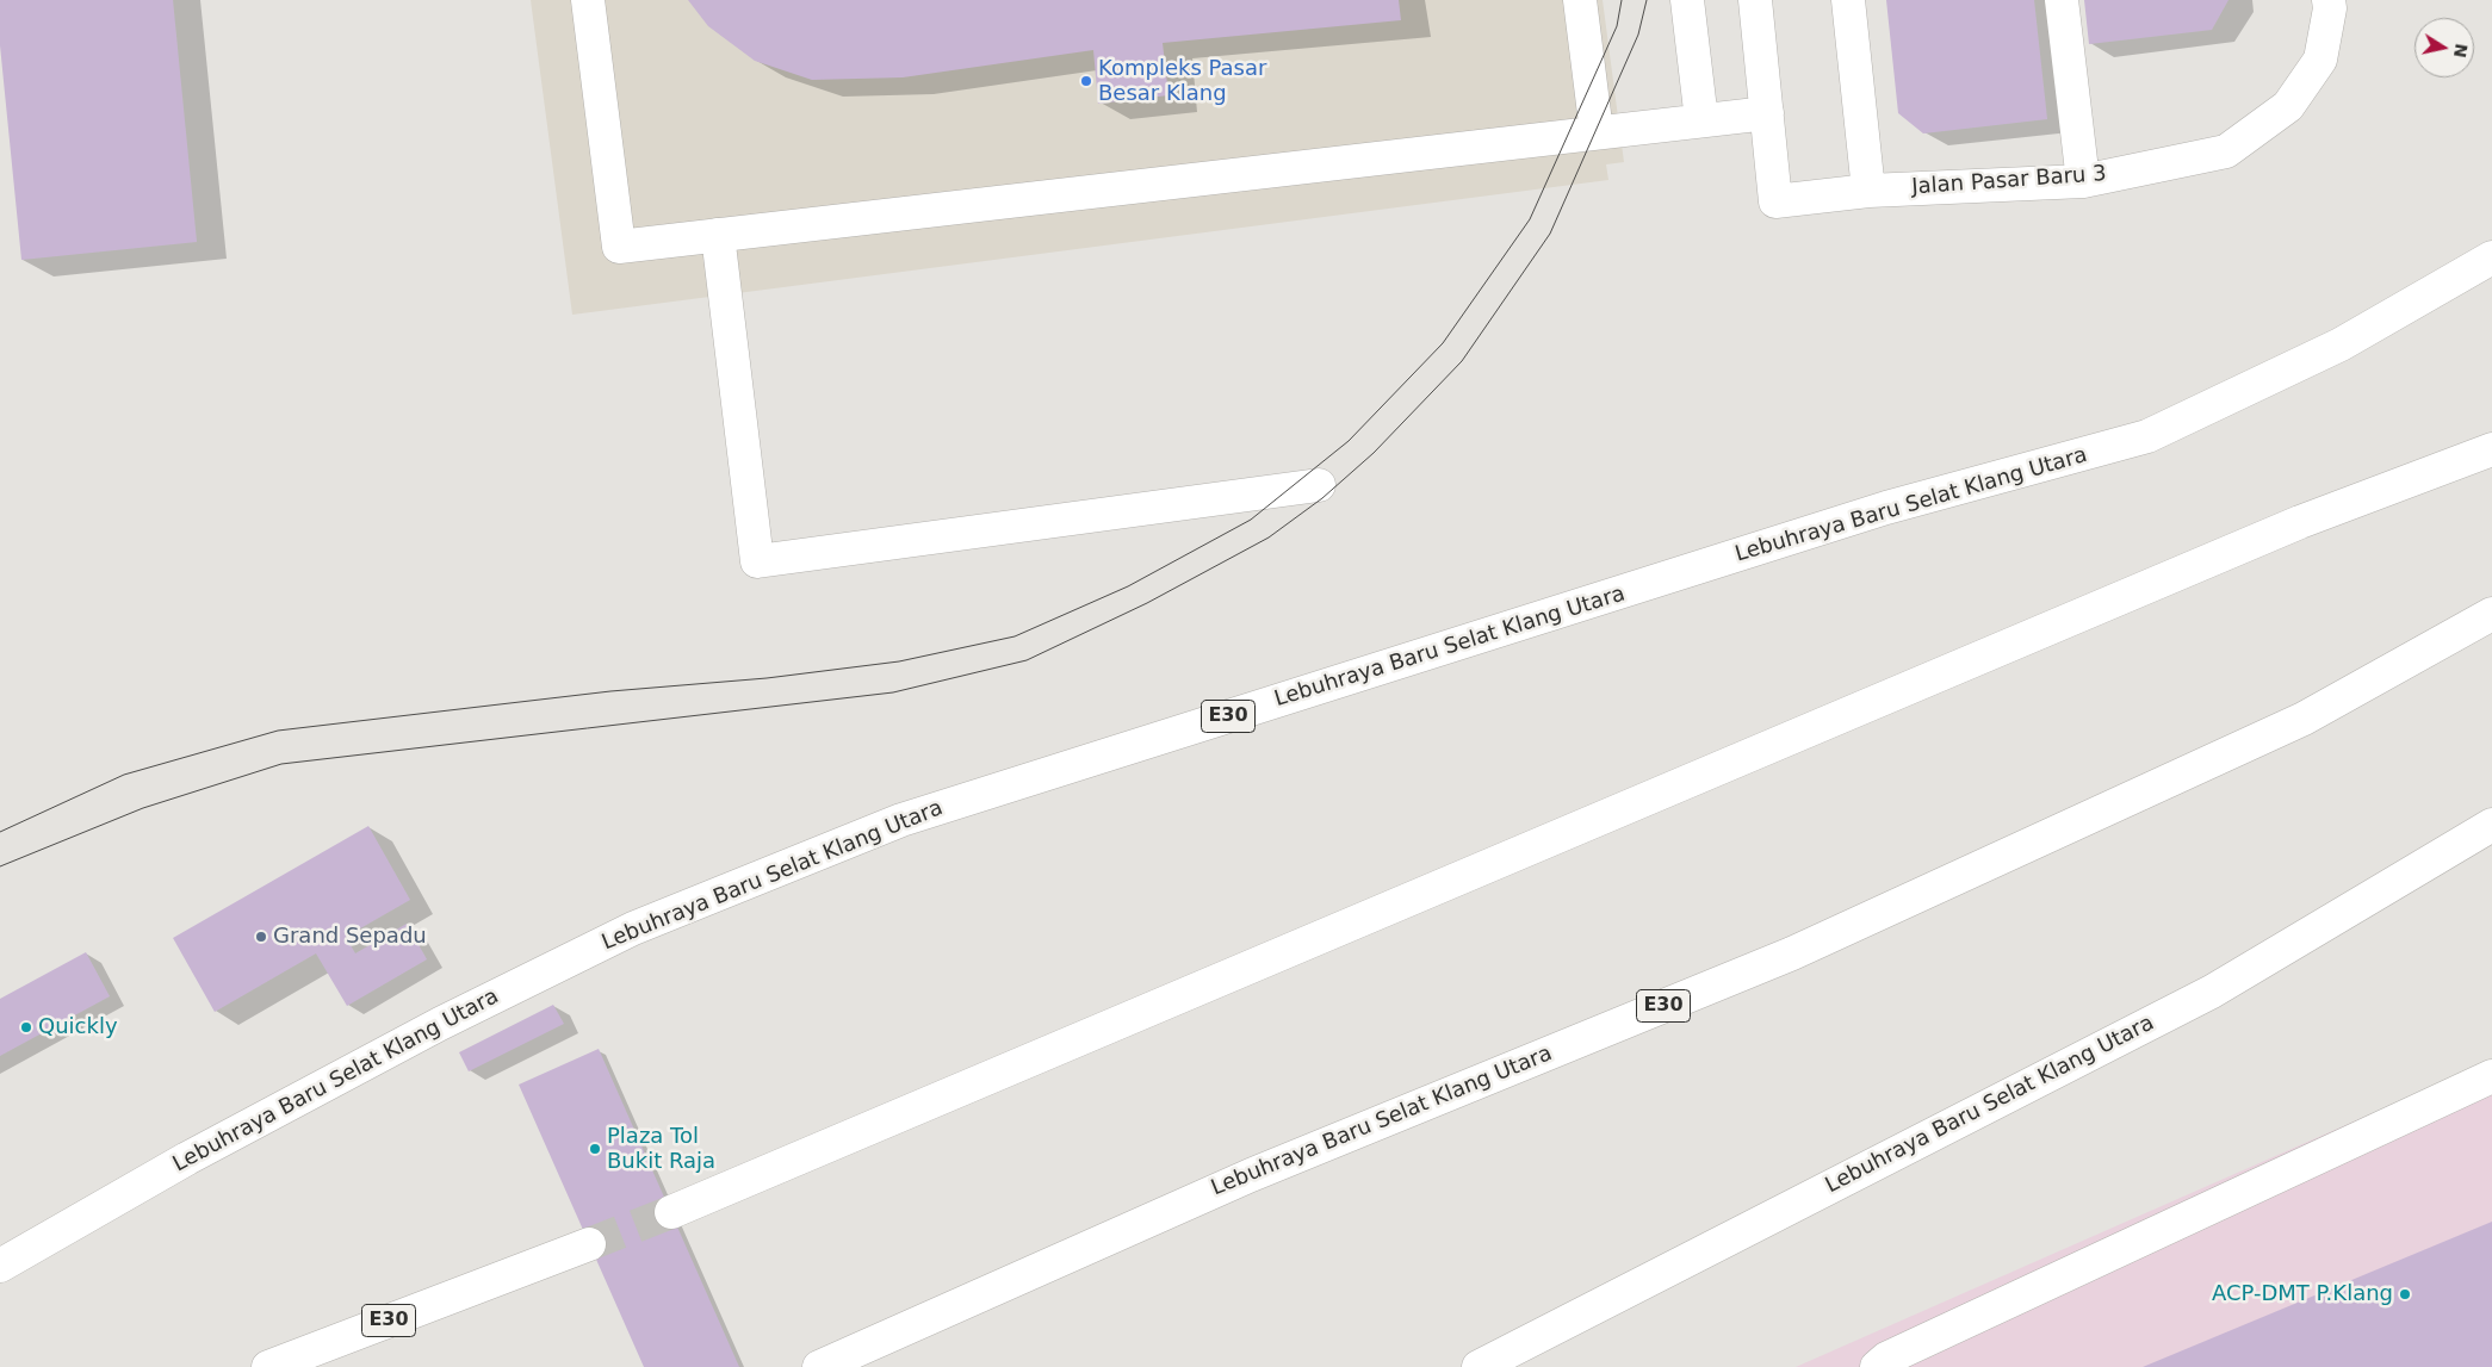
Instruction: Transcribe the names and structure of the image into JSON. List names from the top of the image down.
{
  "streets": {
    "main road": ["Jalan Pasar Baru 3", "Lebuhraya Baru Selat Klang Utara", "E30"]
  },
  "places": [
    "Kompleks Pasar Besar Klang",
    "Grand Sepadu",
    "Quickly",
    "Plaza Tol Bukit Raja",
    "ACP-DMT P.Klang"
  ],
  "north": "right"
}
